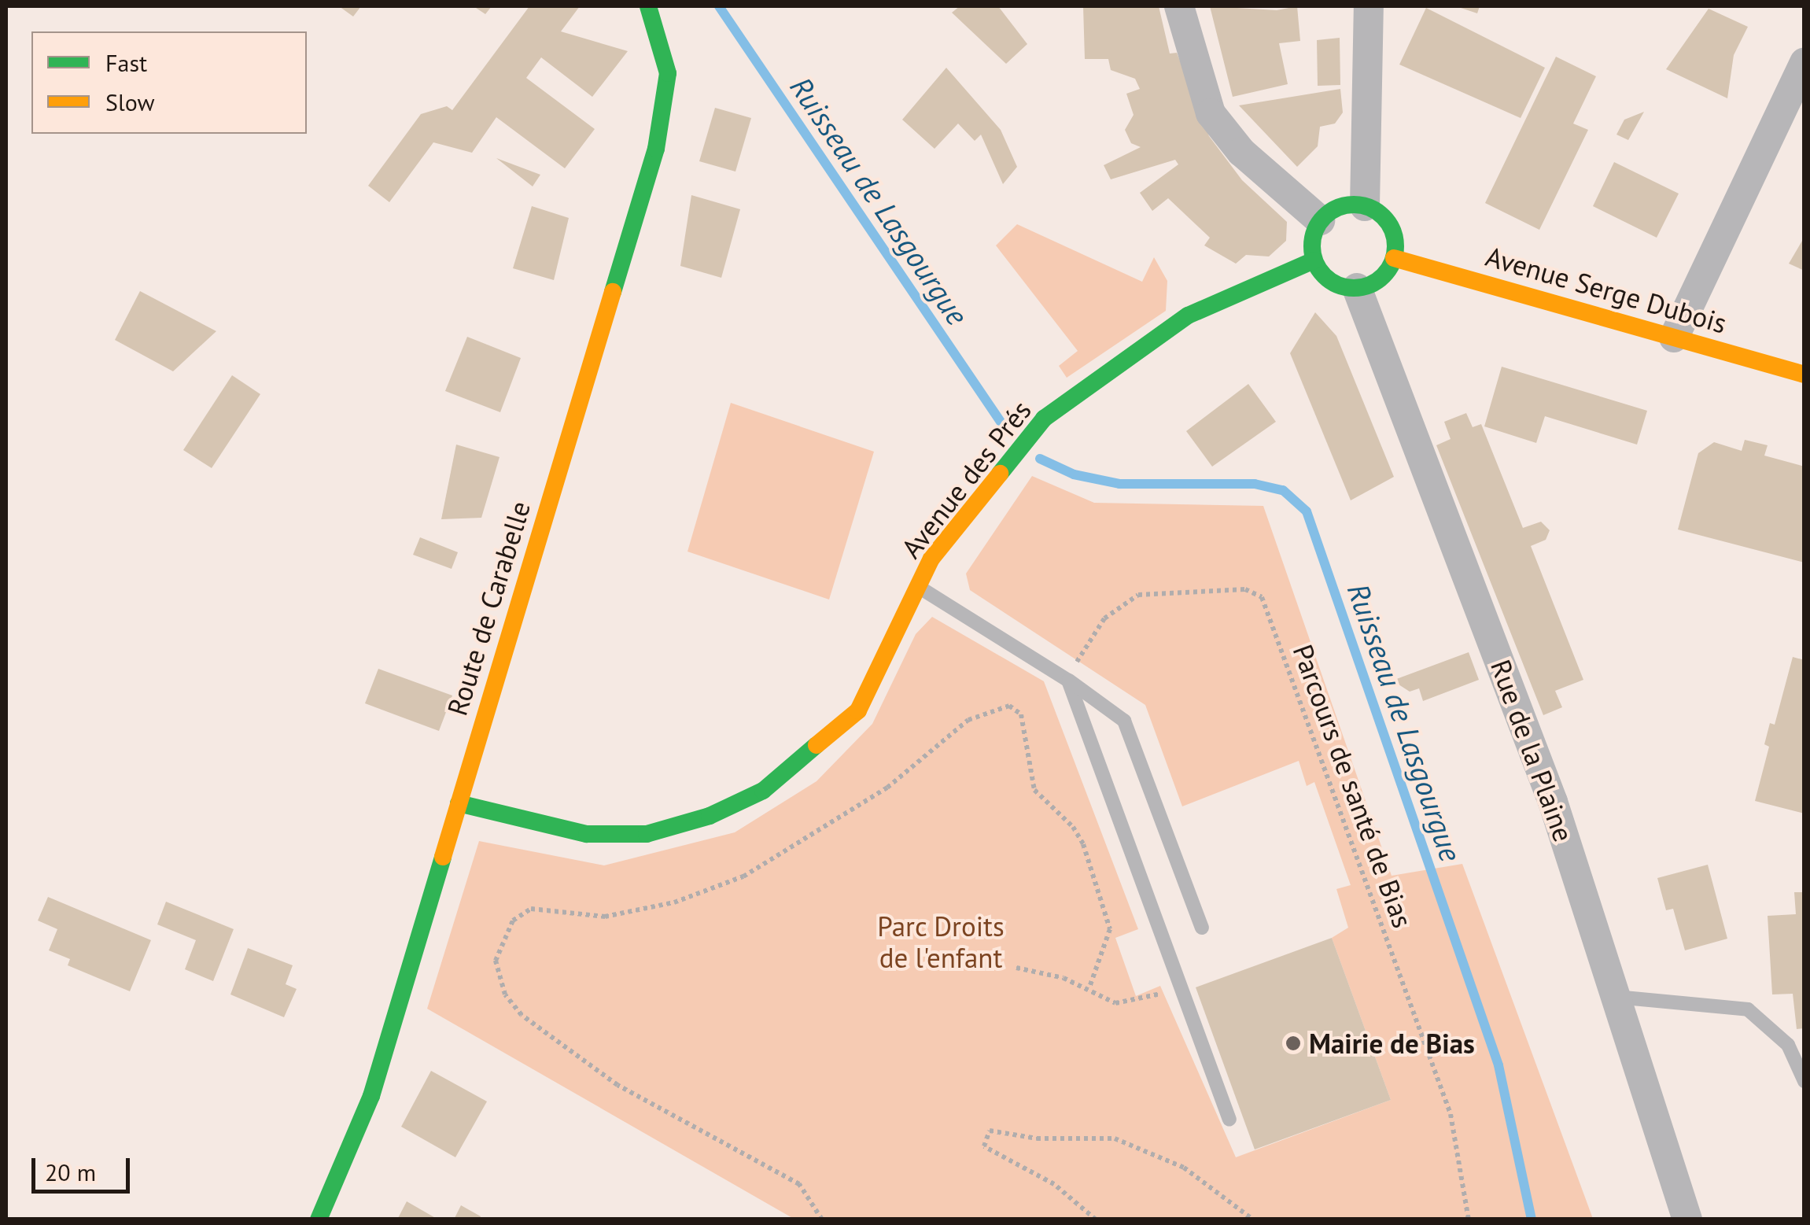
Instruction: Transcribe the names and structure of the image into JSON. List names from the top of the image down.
{
  "streets": {
    "street": [
      "Avenue Serge Dubois",
      "Avenue des Prés",
      "Route de Carabelle",
      "Rue de la Plaine"
    ],
    "path": ["Parcours de santé de Bias"]
  },
  "crossings": [
    ["Avenue Serge Dubois", "Avenue des Prés"],
    ["Avenue Serge Dubois", "Rue de la Plaine"],
    ["Avenue des Prés", "Route de Carabelle"],
    ["Avenue des Prés", "Rue de la Plaine"]
  ],
  "water": ["Ruisseau de Lasgourgue"],
  "parks": ["Parc Droits de l'enfant"],
  "places": ["Mairie de Bias"],
  "legend": ["Fast", "Slow"],
  "scale_bar": "20 m"
}
